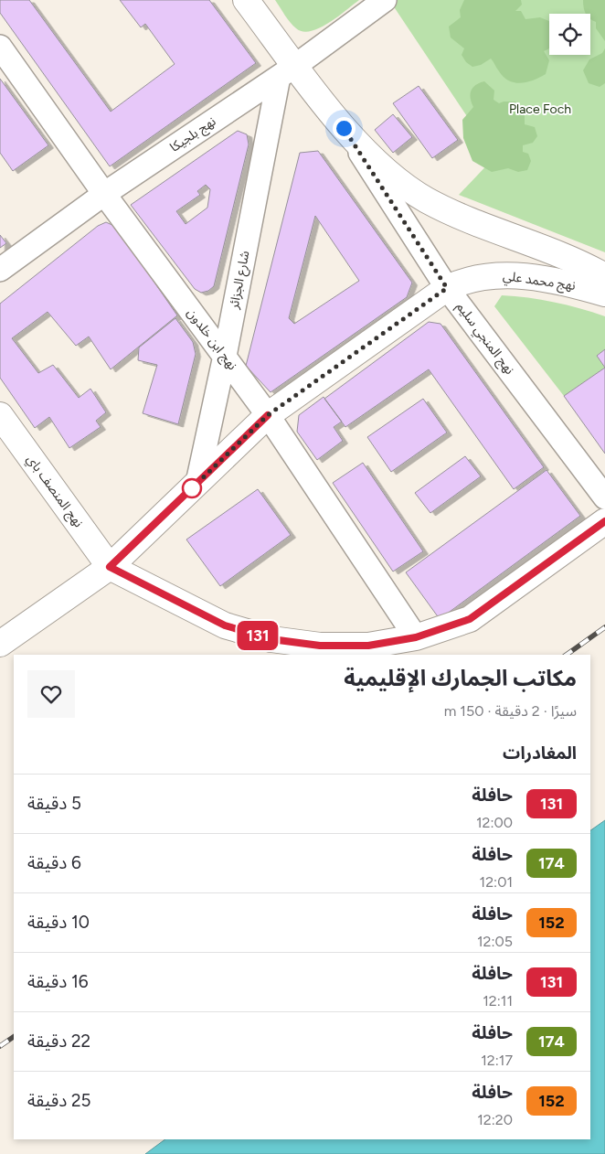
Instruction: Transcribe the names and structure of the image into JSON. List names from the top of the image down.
{
  "streets": {
    "main road": ["نهج محمد علي", "نهج المنجي سليم", "نهج المنصف باي"],
    "street": ["نهج بلجيكا", "شارع الجزائر", "نهج ابن خلدون"]
  },
  "crossings": [
    ["نهج بلجيكا", "شارع الجزائر"],
    ["نهج بلجيكا", "نهج المنجي سليم"],
    ["نهج بلجيكا", "نهج ابن خلدون"],
    ["شارع الجزائر", "نهج محمد علي"],
    ["شارع الجزائر", "نهج المنجي سليم"],
    ["شارع الجزائر", "نهج ابن خلدون"],
    ["نهج محمد علي", "نهج المنجي سليم"],
    ["نهج محمد علي", "نهج ابن خلدون"],
    ["نهج محمد علي", "نهج المنصف باي"]
  ],
  "parks": ["Place Foch"],
  "lines": ["bus line 131"],
  "page": {
    "on_map": "131",
    "heading": [
      ["مكاتب الجمارك الإقليمية", "سيرًا · 2 دقيقة · 150 m"],
      "المغادرات"
    ],
    "list": [
      {
        "mark": "131",
        "name": "حافلة",
        "note": "12:00",
        "value": "5 دقيقة"
      },
      {
        "mark": "174",
        "name": "حافلة",
        "note": "12:01",
        "value": "6 دقيقة"
      },
      {
        "mark": "152",
        "name": "حافلة",
        "note": "12:05",
        "value": "10 دقيقة"
      },
      {
        "mark": "131",
        "name": "حافلة",
        "note": "12:11",
        "value": "16 دقيقة"
      },
      {
        "mark": "174",
        "name": "حافلة",
        "note": "12:17",
        "value": "22 دقيقة"
      },
      {
        "mark": "152",
        "name": "حافلة",
        "note": "12:20",
        "value": "25 دقيقة"
      }
    ]
  }
}
